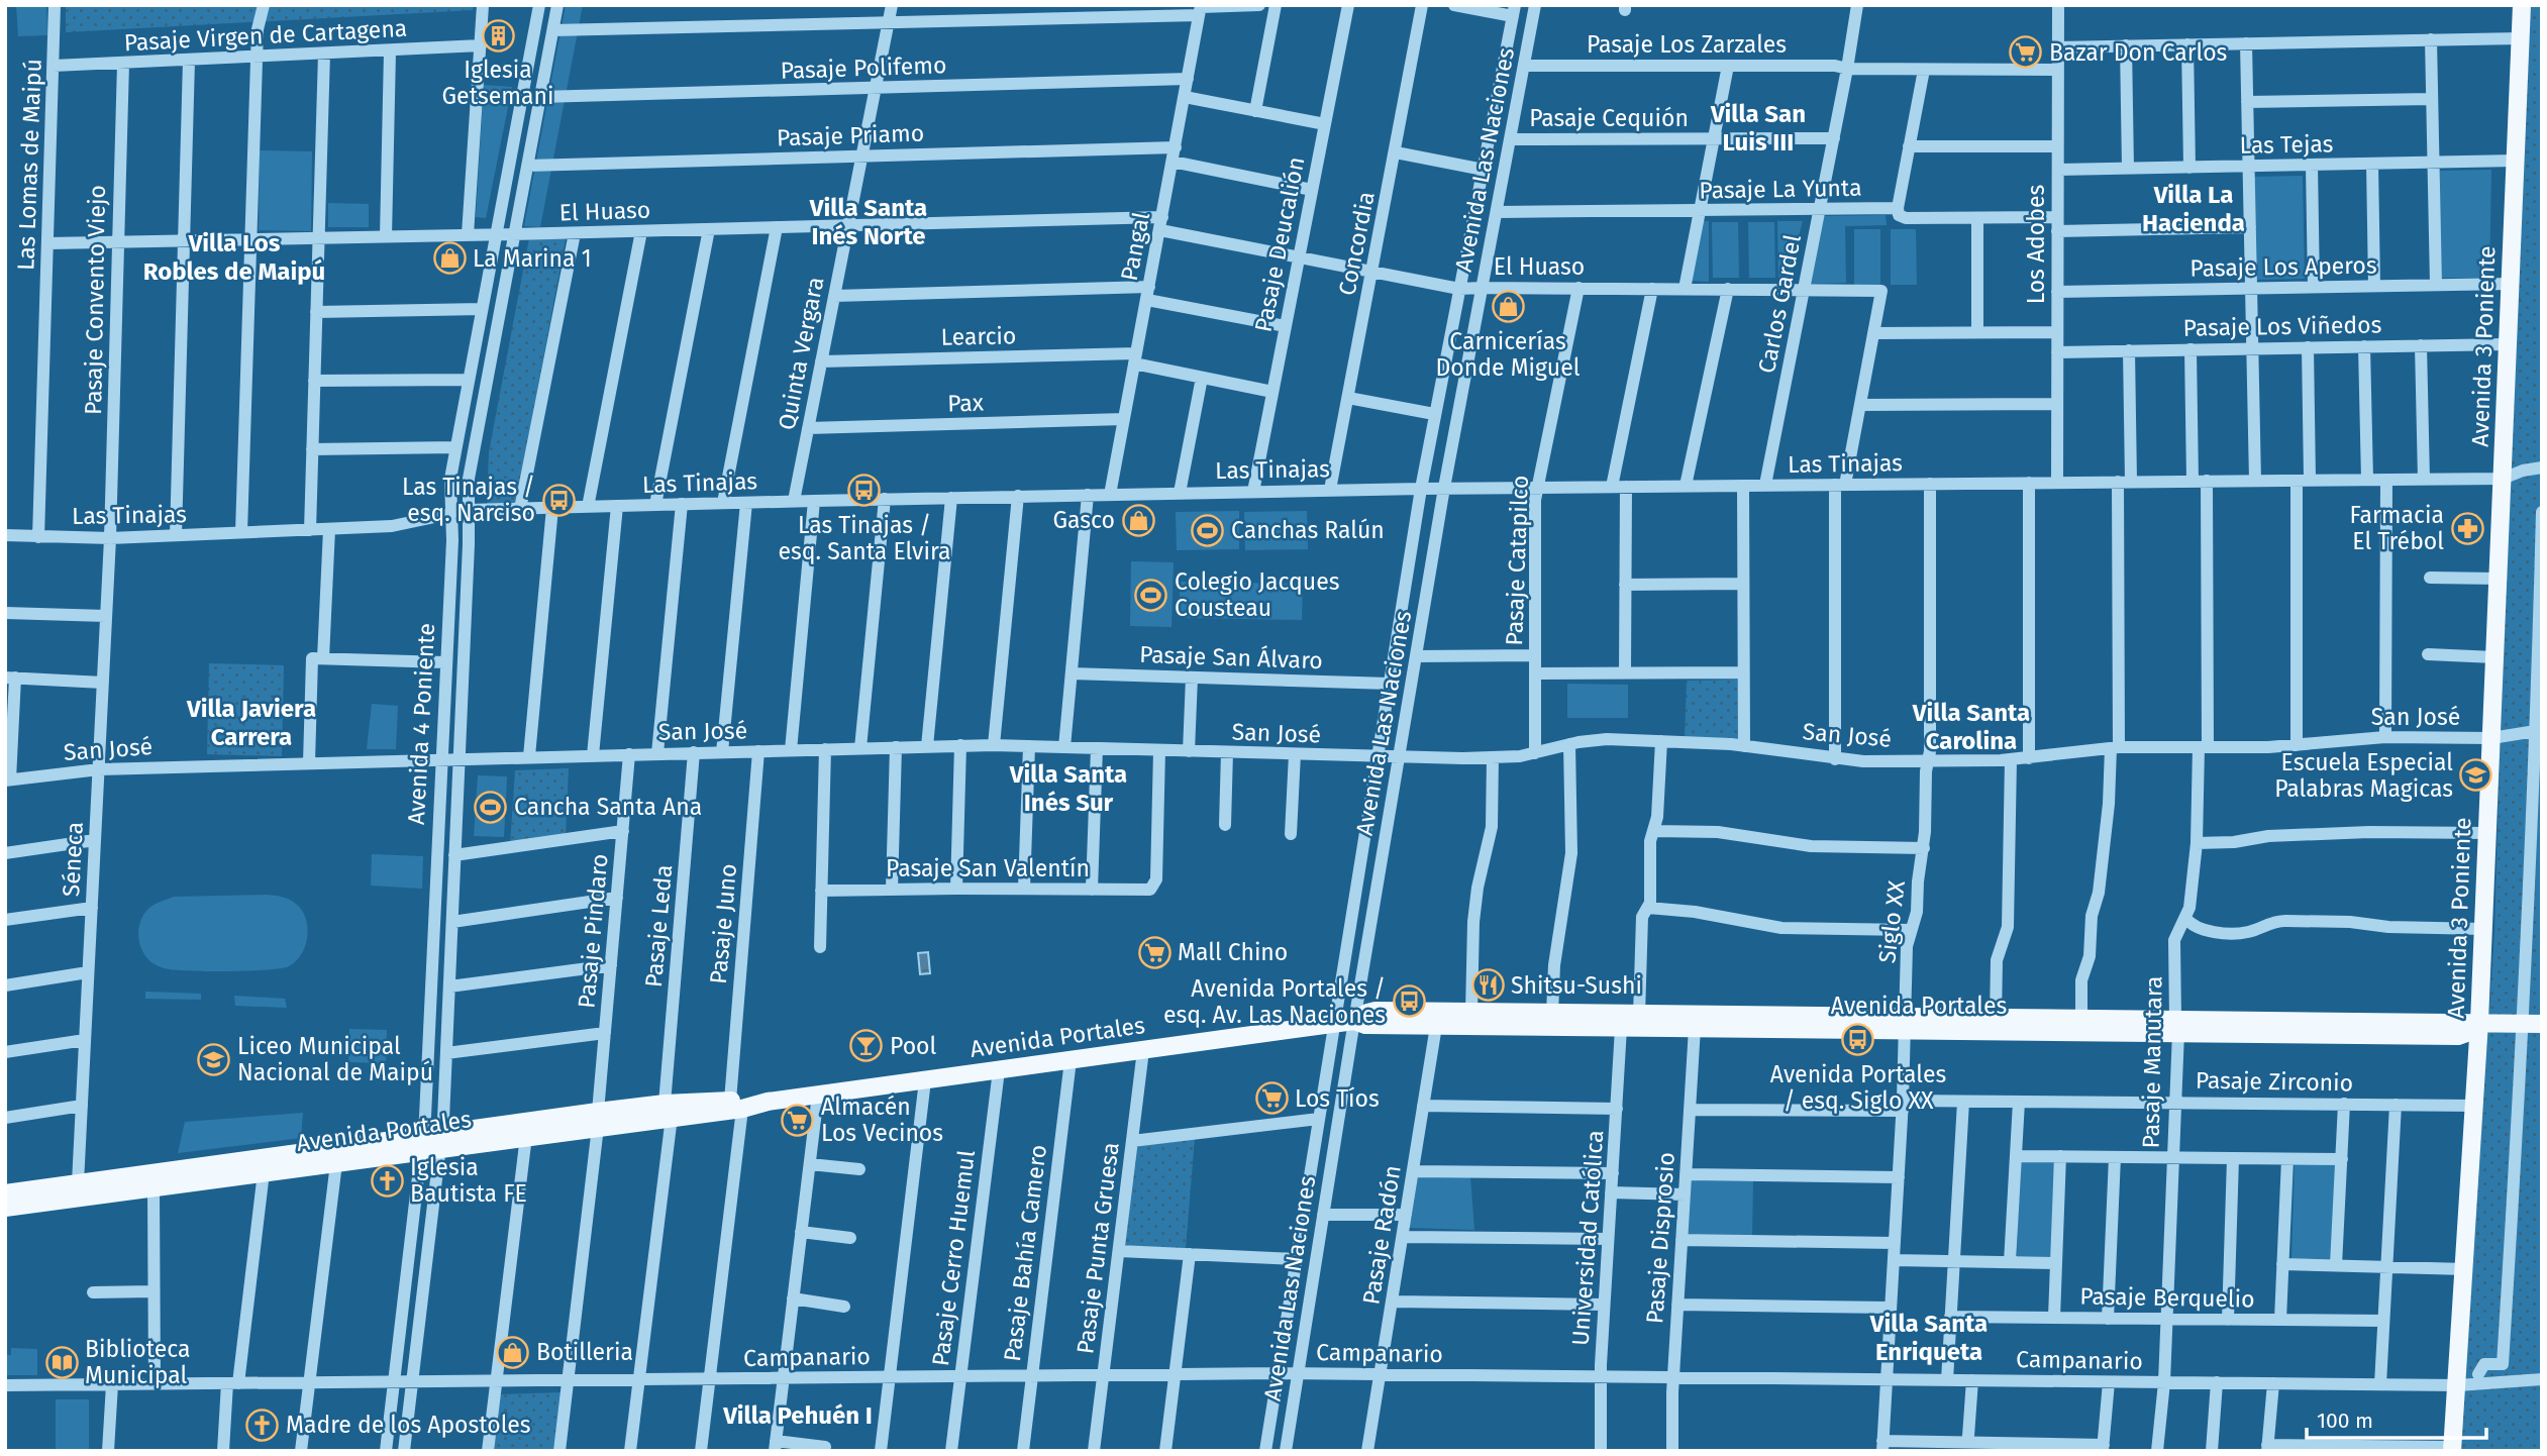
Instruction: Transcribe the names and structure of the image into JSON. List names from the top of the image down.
{
  "streets": {
    "main road": ["Avenida 3 Poniente", "Avenida Portales"],
    "street": [
      "Pasaje Virgen de Cartagena",
      "Pasaje Los Zarzales",
      "Pasaje Polifemo",
      "Pasaje Cequión",
      "Pasaje Priamo",
      "Las Tejas",
      "Avenida Las Naciones",
      "Las Lomas de Maipú",
      "Pasaje La Yunta",
      "El Huaso",
      "Concordia",
      "Pasaje Deucalión",
      "Los Adobes",
      "Pangal",
      "Pasaje Los Aperos",
      "Pasaje Convento Viejo",
      "Carlos Gardel",
      "Pasaje Los Viñedos",
      "Learcio",
      "Quinta Vergara",
      "Pax",
      "Las Tinajas",
      "Pasaje Catapilco",
      "Pasaje San Álvaro",
      "San José",
      "Avenida 4 Poniente",
      "Séneca",
      "Pasaje San Valentín",
      "Siglo XX",
      "Pasaje Juno",
      "Pasaje Leda",
      "Pasaje Pindaro",
      "Pasaje Manutara",
      "Pasaje Zirconio",
      "Pasaje Radón",
      "Universidad Católica",
      "Pasaje Disprosio",
      "Pasaje Punta Gruesa",
      "Pasaje Bahía Camero",
      "Pasaje Cerro Huemul",
      "Pasaje Berquelio",
      "Campanario"
    ]
  },
  "crossings": [
    ["Pasaje Virgen de Cartagena", "Las Lomas de Maipú"],
    ["Pasaje Virgen de Cartagena", "Pasaje Convento Viejo"],
    ["Pasaje Los Zarzales", "Avenida Las Naciones"],
    ["Pasaje Los Zarzales", "Los Adobes"],
    ["Pasaje Los Zarzales", "Carlos Gardel"],
    ["Pasaje Polifemo", "Pangal"],
    ["Pasaje Polifemo", "Quinta Vergara"],
    ["Pasaje Polifemo", "Avenida 4 Poniente"],
    ["Pasaje Cequión", "Avenida Las Naciones"],
    ["Pasaje Cequión", "Carlos Gardel"],
    ["Pasaje Priamo", "Pangal"],
    ["Pasaje Priamo", "Quinta Vergara"],
    ["Pasaje Priamo", "Avenida 4 Poniente"],
    ["Las Tejas", "Los Adobes"],
    ["Las Tejas", "Avenida 3 Poniente"],
    ["Avenida Las Naciones", "Pasaje La Yunta"],
    ["Avenida Las Naciones", "El Huaso"],
    ["Avenida Las Naciones", "Las Tinajas"],
    ["Avenida Las Naciones", "Pasaje San Álvaro"],
    ["Avenida Las Naciones", "San José"],
    ["Avenida Las Naciones", "Avenida Portales"],
    ["Avenida Las Naciones", "Campanario"],
    ["Las Lomas de Maipú", "El Huaso"],
    ["Las Lomas de Maipú", "Las Tinajas"],
    ["Pasaje La Yunta", "Los Adobes"],
    ["Pasaje La Yunta", "Carlos Gardel"],
    ["El Huaso", "Concordia"],
    ["El Huaso", "Pasaje Deucalión"],
    ["El Huaso", "Pangal"],
    ["El Huaso", "Pasaje Convento Viejo"],
    ["El Huaso", "Carlos Gardel"],
    ["El Huaso", "Quinta Vergara"],
    ["El Huaso", "Pasaje Catapilco"],
    ["El Huaso", "Avenida 4 Poniente"],
    ["Concordia", "Las Tinajas"],
    ["Pasaje Deucalión", "Learcio"],
    ["Pasaje Deucalión", "Las Tinajas"],
    ["Los Adobes", "Pasaje Los Aperos"],
    ["Los Adobes", "Pasaje Los Viñedos"],
    ["Los Adobes", "Las Tinajas"],
    ["Pangal", "Learcio"],
    ["Pangal", "Pax"],
    ["Pangal", "Las Tinajas"],
    ["Pasaje Los Aperos", "Avenida 3 Poniente"],
    ["Pasaje Convento Viejo", "Las Tinajas"],
    ["Pasaje Convento Viejo", "Séneca"],
    ["Carlos Gardel", "Las Tinajas"],
    ["Pasaje Los Viñedos", "Avenida 3 Poniente"],
    ["Learcio", "Quinta Vergara"],
    ["Avenida 3 Poniente", "Las Tinajas"],
    ["Avenida 3 Poniente", "San José"],
    ["Avenida 3 Poniente", "Avenida Portales"],
    ["Avenida 3 Poniente", "Pasaje Zirconio"],
    ["Avenida 3 Poniente", "Campanario"],
    ["Quinta Vergara", "Pax"],
    ["Quinta Vergara", "Las Tinajas"],
    ["Las Tinajas", "Pasaje Catapilco"],
    ["Las Tinajas", "Avenida 4 Poniente"],
    ["Las Tinajas", "Séneca"],
    ["Las Tinajas", "Siglo XX"],
    ["Las Tinajas", "Pasaje Manutara"],
    ["Pasaje Catapilco", "San José"],
    ["San José", "Avenida 4 Poniente"],
    ["San José", "Séneca"],
    ["San José", "Pasaje San Valentín"],
    ["San José", "Siglo XX"],
    ["San José", "Pasaje Juno"],
    ["San José", "Pasaje Leda"],
    ["San José", "Pasaje Pindaro"],
    ["San José", "Pasaje Manutara"],
    ["Avenida 4 Poniente", "Avenida Portales"],
    ["Avenida 4 Poniente", "Campanario"],
    ["Séneca", "Avenida Portales"],
    ["Siglo XX", "Avenida Portales"],
    ["Siglo XX", "Pasaje Zirconio"],
    ["Siglo XX", "Campanario"],
    ["Pasaje Juno", "Avenida Portales"],
    ["Pasaje Juno", "Campanario"],
    ["Pasaje Leda", "Avenida Portales"],
    ["Pasaje Leda", "Campanario"],
    ["Pasaje Pindaro", "Avenida Portales"],
    ["Pasaje Pindaro", "Campanario"],
    ["Avenida Portales", "Pasaje Manutara"],
    ["Avenida Portales", "Pasaje Radón"],
    ["Avenida Portales", "Universidad Católica"],
    ["Avenida Portales", "Pasaje Disprosio"],
    ["Avenida Portales", "Pasaje Punta Gruesa"],
    ["Avenida Portales", "Pasaje Bahía Camero"],
    ["Avenida Portales", "Pasaje Cerro Huemul"],
    ["Pasaje Manutara", "Pasaje Zirconio"],
    ["Pasaje Manutara", "Pasaje Berquelio"],
    ["Pasaje Manutara", "Campanario"],
    ["Pasaje Zirconio", "Pasaje Disprosio"],
    ["Pasaje Radón", "Campanario"],
    ["Universidad Católica", "Campanario"],
    ["Pasaje Disprosio", "Campanario"],
    ["Pasaje Punta Gruesa", "Campanario"],
    ["Pasaje Bahía Camero", "Campanario"],
    ["Pasaje Cerro Huemul", "Campanario"]
  ],
  "districts": [
    "Villa San Luis III",
    "Villa La Hacienda",
    "Villa Santa Inés Norte",
    "Villa Los Robles de Maipú",
    "Villa Javiera Carrera",
    "Villa Santa Carolina",
    "Villa Santa Inés Sur",
    "Villa Santa Enriqueta",
    "Villa Pehuén I"
  ],
  "places": {
    "building": ["Iglesia Getsemani"],
    "supermarket": [
      "Bazar Don Carlos",
      "Mall Chino",
      "Los Tíos",
      "Almacén Los Vecinos"
    ],
    "shop": [
      "La Marina 1",
      "Carnicerías Donde Miguel",
      "Gasco",
      "Botilleria"
    ],
    "bus stop": [
      "Las Tinajas / esq. Santa Elvira",
      "Las Tinajas / esq. Narciso",
      "Avenida Portales / esq. Av. Las Naciones",
      "Avenida Portales / esq. Siglo XX"
    ],
    "pharmacy": ["Farmacia El Trébol"],
    "sports": ["Canchas Ralún", "Colegio Jacques Cousteau", "Cancha Santa Ana"],
    "school or university": ["Escuela Especial Palabras Magicas", "Liceo Municipal Nacional de Maipú"],
    "restaurant": ["Shitsu-Sushi"],
    "bar": ["Pool"],
    "church": ["Iglesia Bautista FE", "Madre de los Apostoles"],
    "library": ["Biblioteca Municipal"]
  },
  "scale_bar": "100 m"
}
